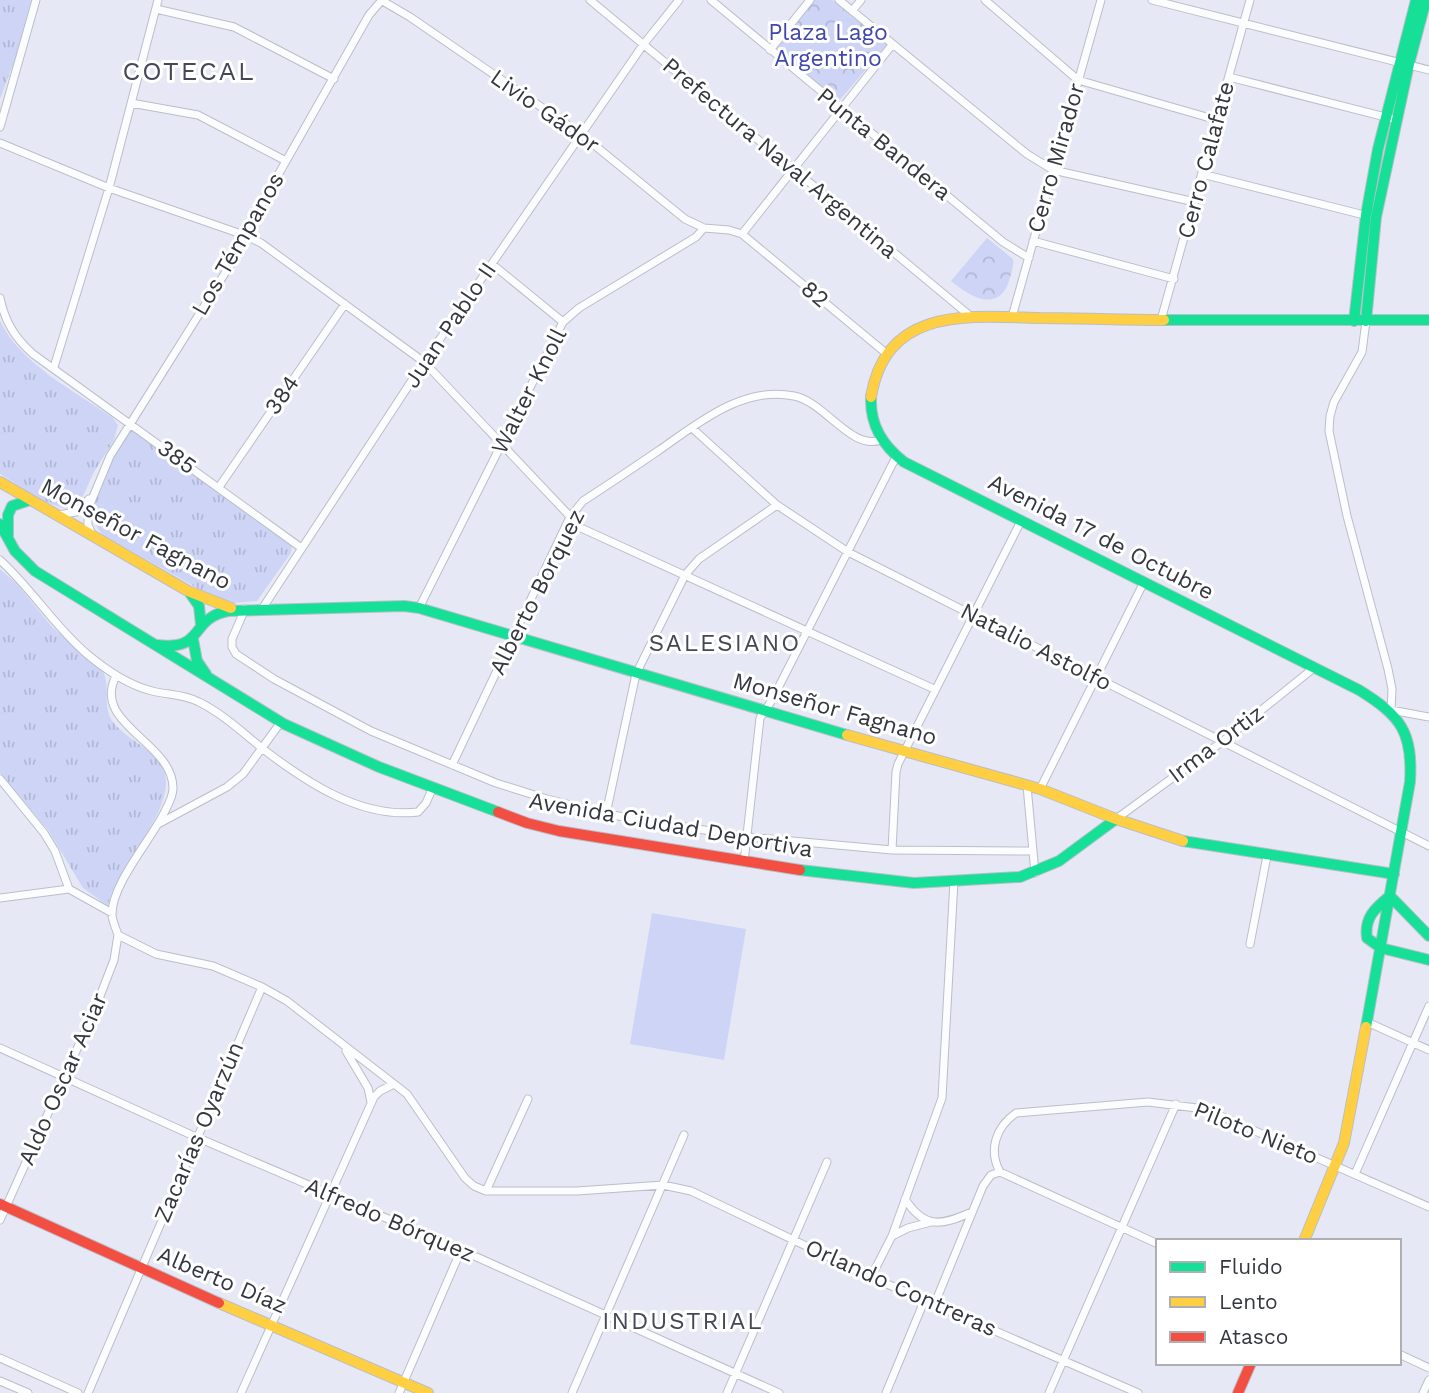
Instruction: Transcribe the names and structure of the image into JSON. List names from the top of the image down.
{
  "streets": {
    "street": [
      "Livio Gádor",
      "Punta Bandera",
      "Prefectura Naval Argentina",
      "Cerro Mirador",
      "Cerro Calafate",
      "Los Témpanos",
      "82",
      "Juan Pablo II",
      "Walter Knoll",
      "384",
      "385",
      "Monseñor Fagnano",
      "Avenida 17 de Octubre",
      "Alberto Borquez",
      "Natalio Astolfo",
      "Irma Ortiz",
      "Avenida Ciudad Deportiva",
      "Aldo Oscar Aciar",
      "Zacarías Oyarzún",
      "Piloto Nieto",
      "Alfredo Bórquez",
      "Alberto Díaz",
      "Orlando Contreras"
    ]
  },
  "crossings": [
    ["Livio Gádor", "Los Témpanos"],
    ["Livio Gádor", "Juan Pablo II"],
    ["Livio Gádor", "Walter Knoll"],
    ["Punta Bandera", "Cerro Mirador"],
    ["Prefectura Naval Argentina", "Juan Pablo II"],
    ["Prefectura Naval Argentina", "Avenida 17 de Octubre"],
    ["Cerro Mirador", "Avenida 17 de Octubre"],
    ["Cerro Calafate", "Avenida 17 de Octubre"],
    ["Los Témpanos", "385"],
    ["Los Témpanos", "Monseñor Fagnano"],
    ["82", "Avenida 17 de Octubre"],
    ["Juan Pablo II", "385"],
    ["Juan Pablo II", "Monseñor Fagnano"],
    ["Walter Knoll", "Monseñor Fagnano"],
    ["384", "385"],
    ["Monseñor Fagnano", "Alberto Borquez"],
    ["Monseñor Fagnano", "Irma Ortiz"],
    ["Monseñor Fagnano", "Avenida Ciudad Deportiva"],
    ["Avenida 17 de Octubre", "Alberto Borquez"],
    ["Avenida 17 de Octubre", "Irma Ortiz"],
    ["Alberto Borquez", "Natalio Astolfo"],
    ["Alberto Borquez", "Avenida Ciudad Deportiva"],
    ["Natalio Astolfo", "Irma Ortiz"],
    ["Irma Ortiz", "Avenida Ciudad Deportiva"],
    ["Aldo Oscar Aciar", "Alfredo Bórquez"],
    ["Aldo Oscar Aciar", "Alberto Díaz"],
    ["Zacarías Oyarzún", "Alfredo Bórquez"],
    ["Zacarías Oyarzún", "Alberto Díaz"]
  ],
  "districts": ["COTECAL", "SALESIANO", "INDUSTRIAL"],
  "parks": ["Plaza Lago Argentino"],
  "legend": ["Fluido", "Lento", "Atasco"]
}
